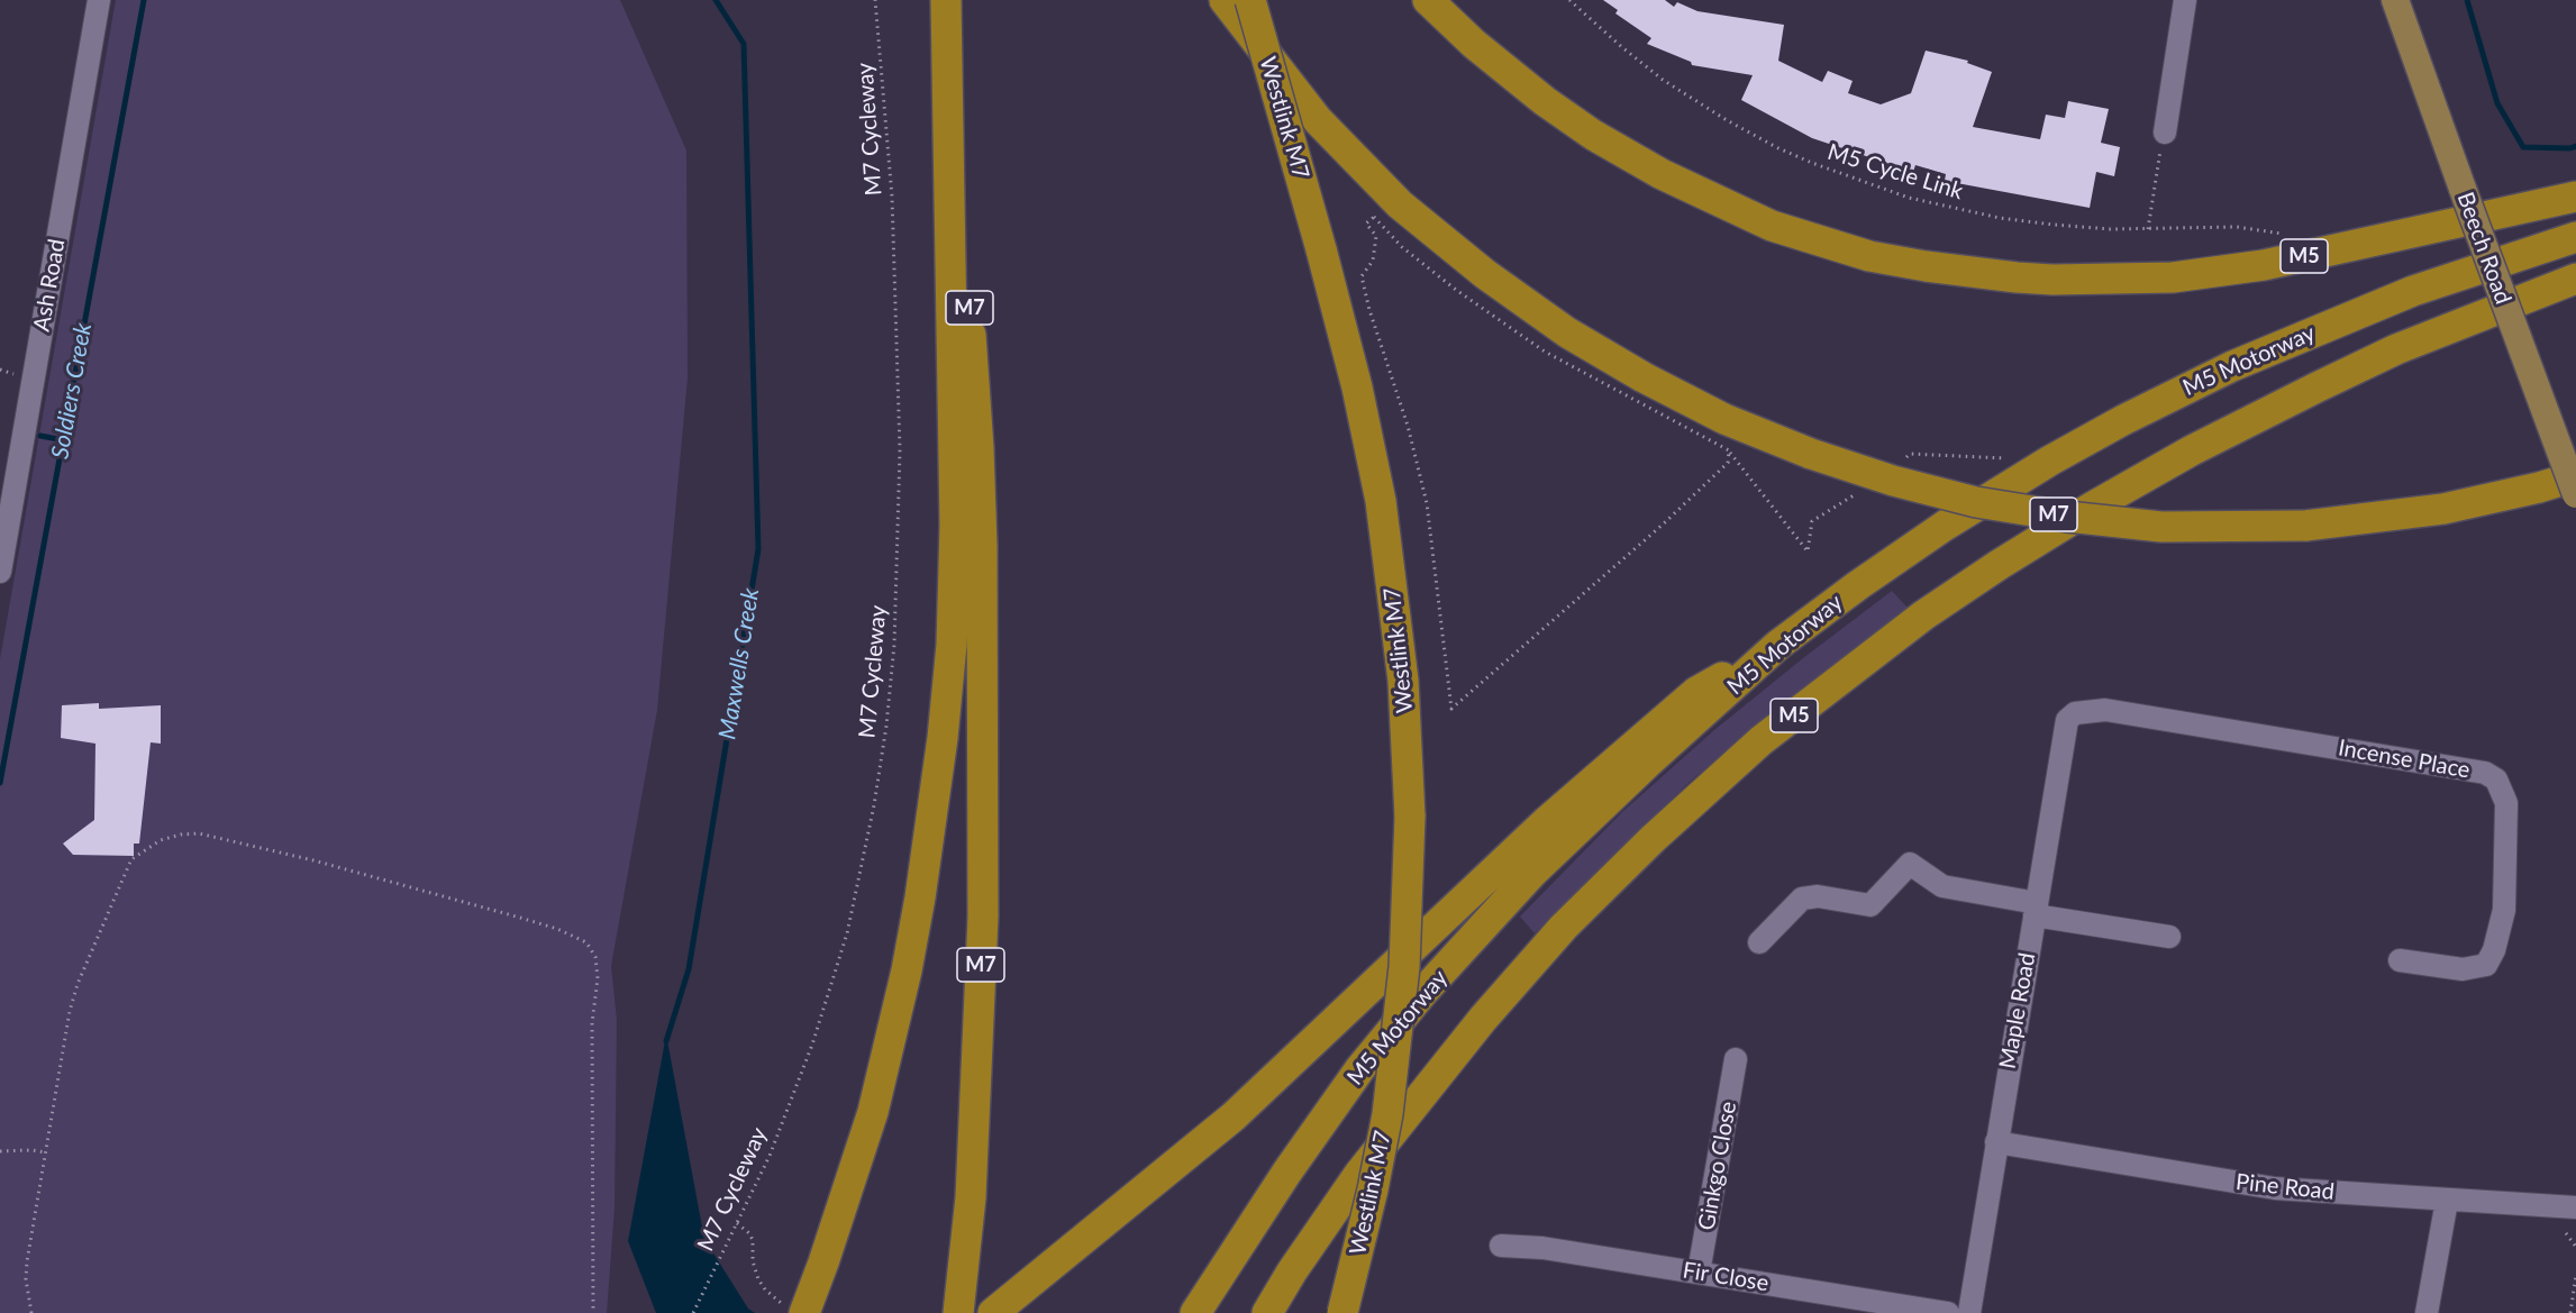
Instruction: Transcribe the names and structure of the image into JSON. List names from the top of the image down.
{
  "streets": {
    "highway": [
      "Westlink M7",
      "M5",
      "M7",
      "M5 Motorway"
    ],
    "main road": ["Beech Road"],
    "street": [
      "Ash Road",
      "Incense Place",
      "Maple Road",
      "Ginkgo Close",
      "Pine Road",
      "Fir Close"
    ],
    "path": ["M7 Cycleway", "M5 Cycle Link"]
  },
  "crossings": [
    ["Incense Place", "Maple Road"],
    ["Maple Road", "Pine Road"],
    ["Ginkgo Close", "Fir Close"]
  ],
  "water": ["Soldiers Creek", "Maxwells Creek"]
}
